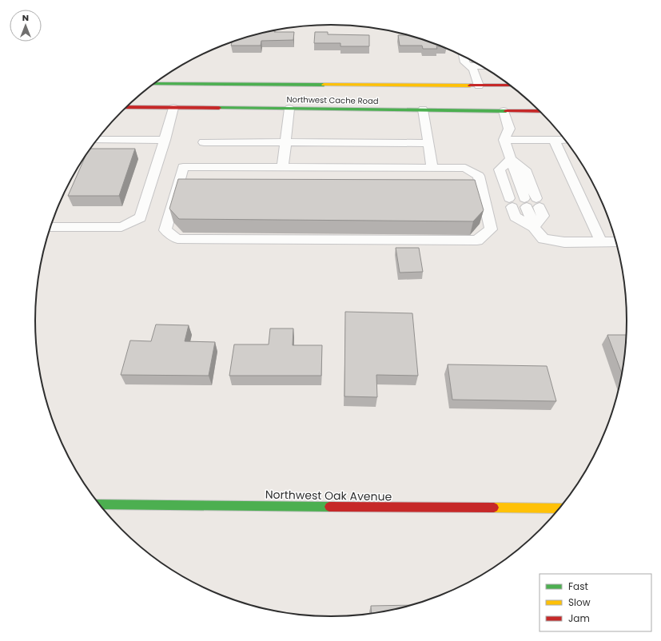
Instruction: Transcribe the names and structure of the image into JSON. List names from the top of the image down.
{
  "streets": {
    "main road": ["Northwest Cache Road", "Northwest Oak Avenue"]
  },
  "legend": ["Fast", "Slow", "Jam"],
  "north": "top"
}
